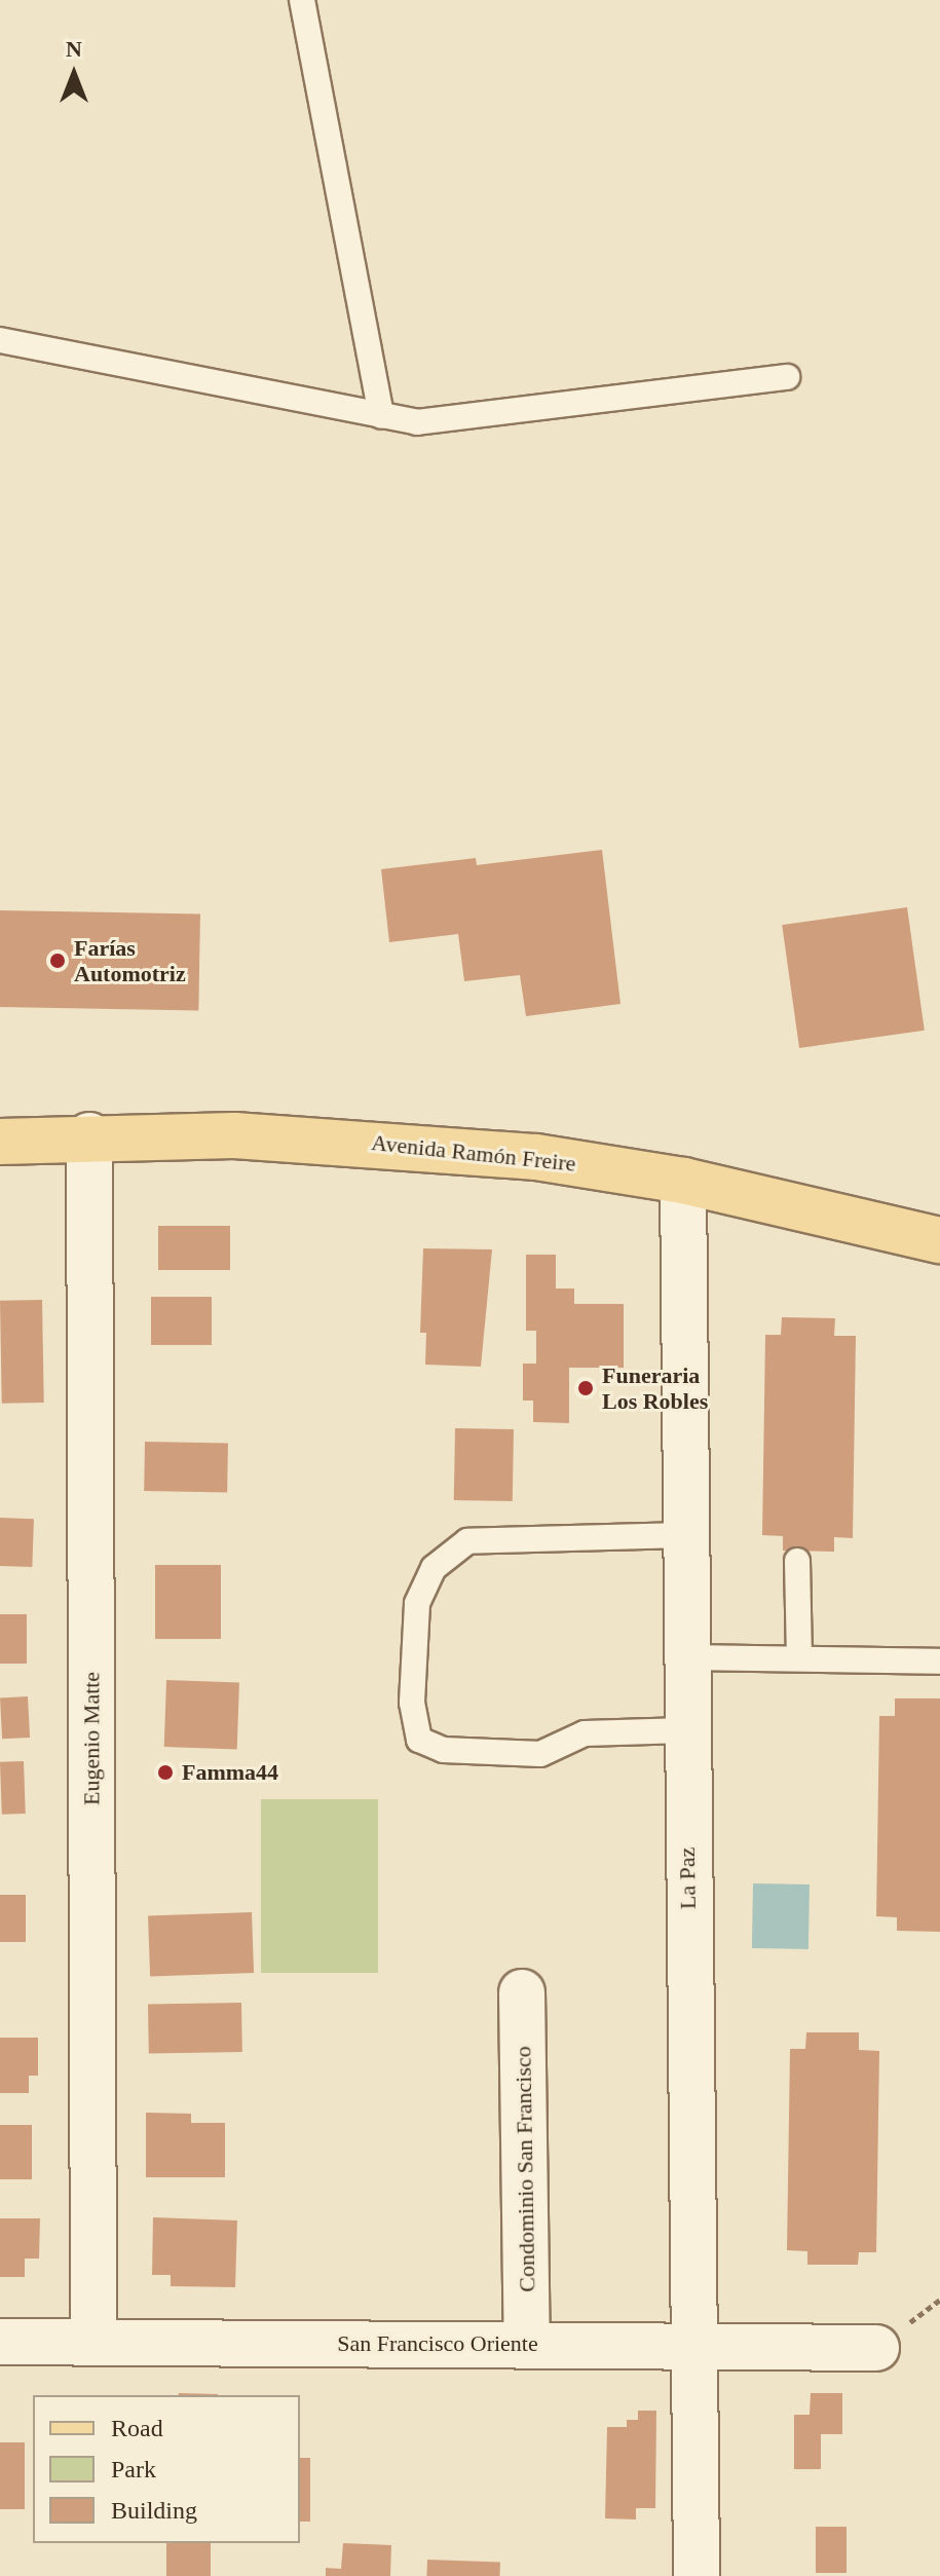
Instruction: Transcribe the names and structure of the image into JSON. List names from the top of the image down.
{
  "streets": {
    "main road": ["Avenida Ramón Freire"],
    "street": [
      "Eugenio Matte",
      "La Paz",
      "Condominio San Francisco",
      "San Francisco Oriente"
    ]
  },
  "crossings": [
    ["Avenida Ramón Freire", "Eugenio Matte"],
    ["Avenida Ramón Freire", "La Paz"],
    ["Eugenio Matte", "San Francisco Oriente"],
    ["La Paz", "San Francisco Oriente"],
    ["Condominio San Francisco", "San Francisco Oriente"]
  ],
  "places": ["Farías Automotriz", "Funeraria Los Robles", "Famma44"],
  "legend": ["Road", "Park", "Building"],
  "north": "top"
}
